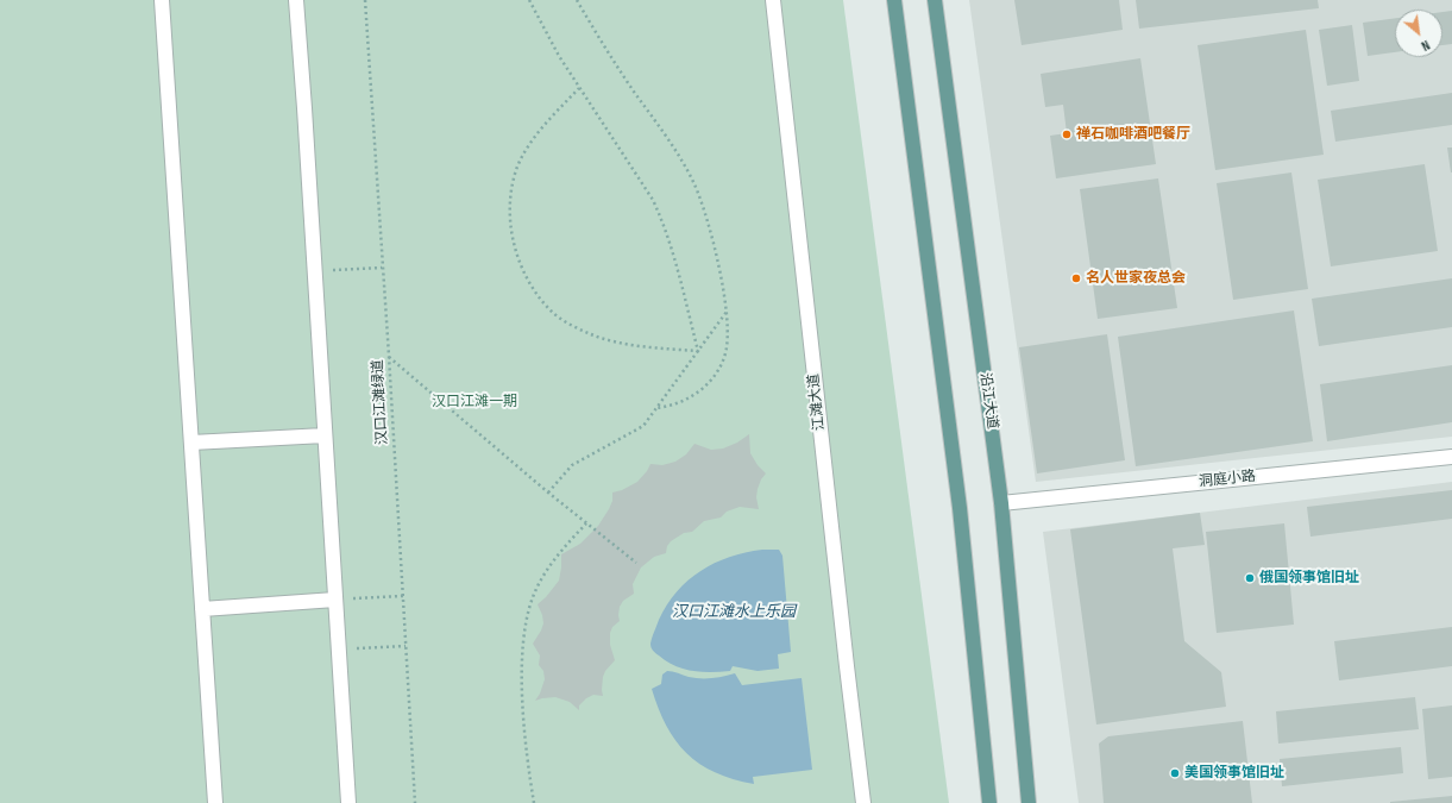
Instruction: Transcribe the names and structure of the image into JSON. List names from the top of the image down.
{
  "streets": {
    "main road": ["沿江大道"],
    "street": ["江滩大道", "洞庭小路"],
    "path": ["汉口江滩绿道"]
  },
  "crossings": [
    ["沿江大道", "洞庭小路"]
  ],
  "water": ["汉口江滩水上乐园"],
  "parks": ["汉口江滩一期"],
  "places": [
    "禅石咖啡酒吧餐厅",
    "名人世家夜总会",
    "俄国领事馆旧址",
    "美国领事馆旧址"
  ],
  "north": "bottom right"
}
